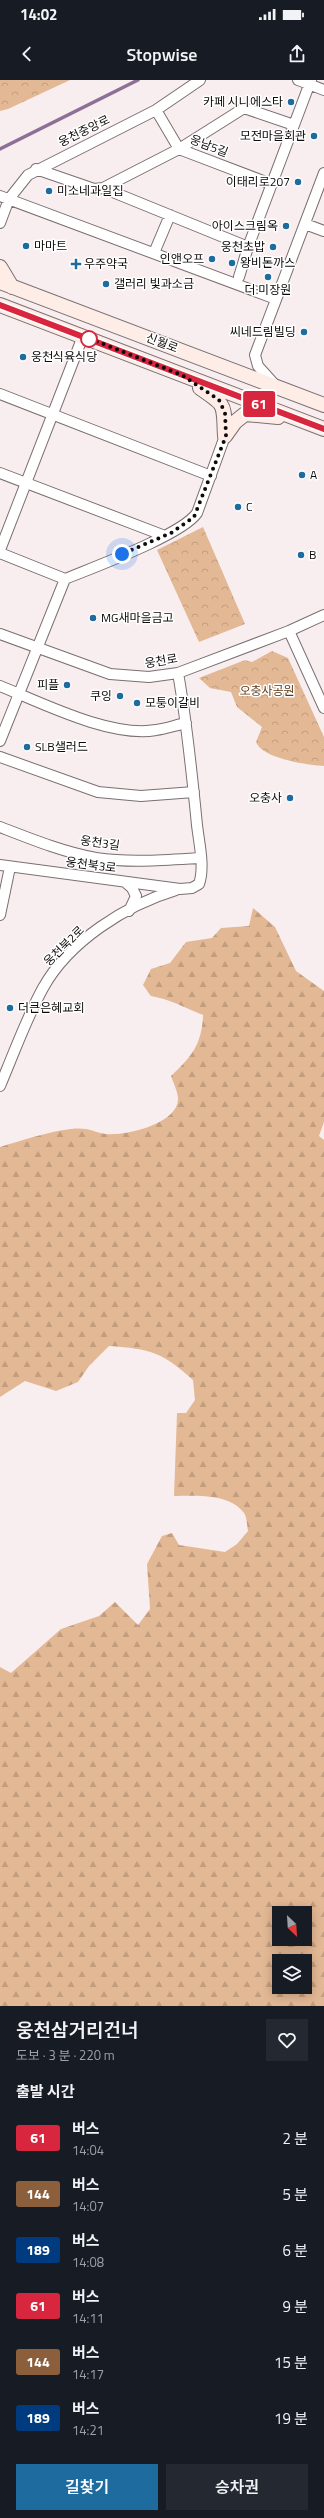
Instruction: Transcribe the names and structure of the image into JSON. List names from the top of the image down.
{
  "streets": {
    "street": [
      "웅천중앙로",
      "웅남5길",
      "신월로",
      "웅천로",
      "웅천3길",
      "웅천북3로",
      "웅천북2로"
    ]
  },
  "crossings": [
    ["웅천중앙로", "웅남5길"],
    ["웅천3길", "웅천북2로"],
    ["웅천북3로", "웅천북2로"]
  ],
  "parks": ["오충사공원"],
  "places": {
    "other": [
      "카페 시니에스타",
      "모전마을회관",
      "이태리로207",
      "미소네과일집",
      "아이스크림옥",
      "마마트",
      "웅천초밥",
      "인앤오프",
      "왕비돈까스",
      "더:미장원",
      "갤러리 빛과소금",
      "씨네드림빌딩",
      "웅천식육식당",
      "A",
      "C",
      "B",
      "MG새마을금고",
      "피플",
      "쿠잉",
      "모퉁이갈비",
      "SLB샐러드",
      "오충사",
      "더큰은혜교회"
    ],
    "health": ["우주약국"]
  },
  "lines": ["bus line 61"],
  "north": "bottom right",
  "page": {
    "status": "14:02",
    "header": "Stopwise",
    "on_map": "61",
    "heading": [
      ["웅천삼거리건너", "도보 · 3 분 · 220 m"],
      "출발 시간"
    ],
    "list": [
      {
        "mark": "61",
        "name": "버스",
        "note": "14:04",
        "value": "2 분"
      },
      {
        "mark": "144",
        "name": "버스",
        "note": "14:07",
        "value": "5 분"
      },
      {
        "mark": "189",
        "name": "버스",
        "note": "14:08",
        "value": "6 분"
      },
      {
        "mark": "61",
        "name": "버스",
        "note": "14:11",
        "value": "9 분"
      },
      {
        "mark": "144",
        "name": "버스",
        "note": "14:17",
        "value": "15 분"
      },
      {
        "mark": "189",
        "name": "버스",
        "note": "14:21",
        "value": "19 분"
      }
    ],
    "buttons": ["길찾기", "승차권"]
  }
}
